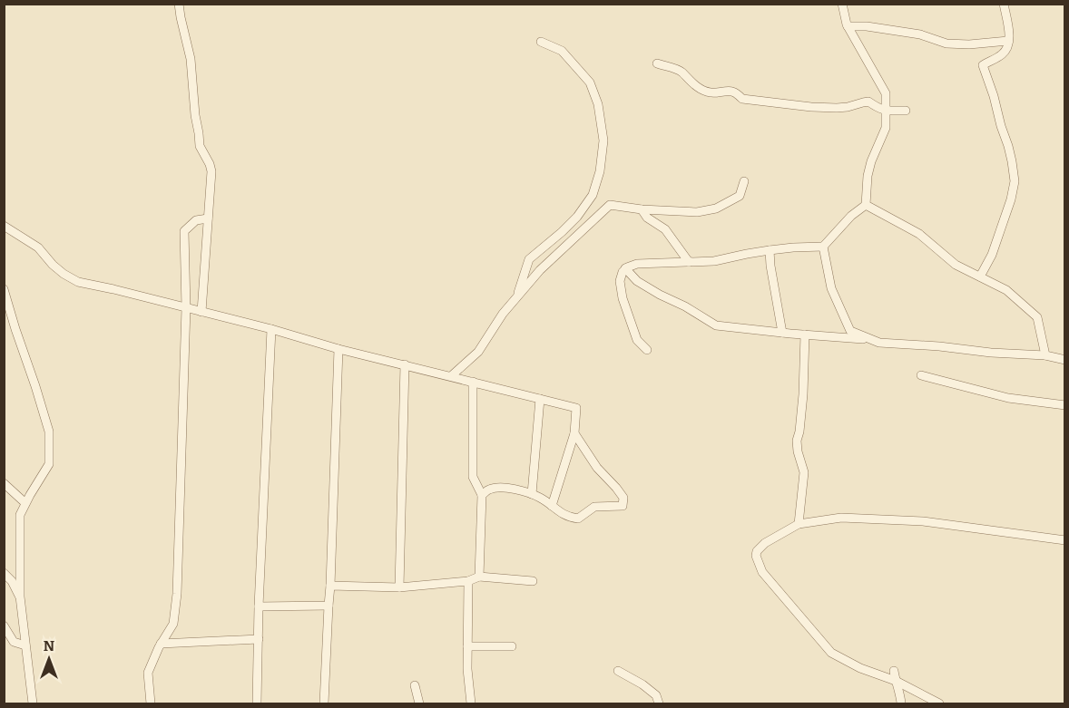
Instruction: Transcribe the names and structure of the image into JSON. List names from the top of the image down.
{
  "north": "top"
}
